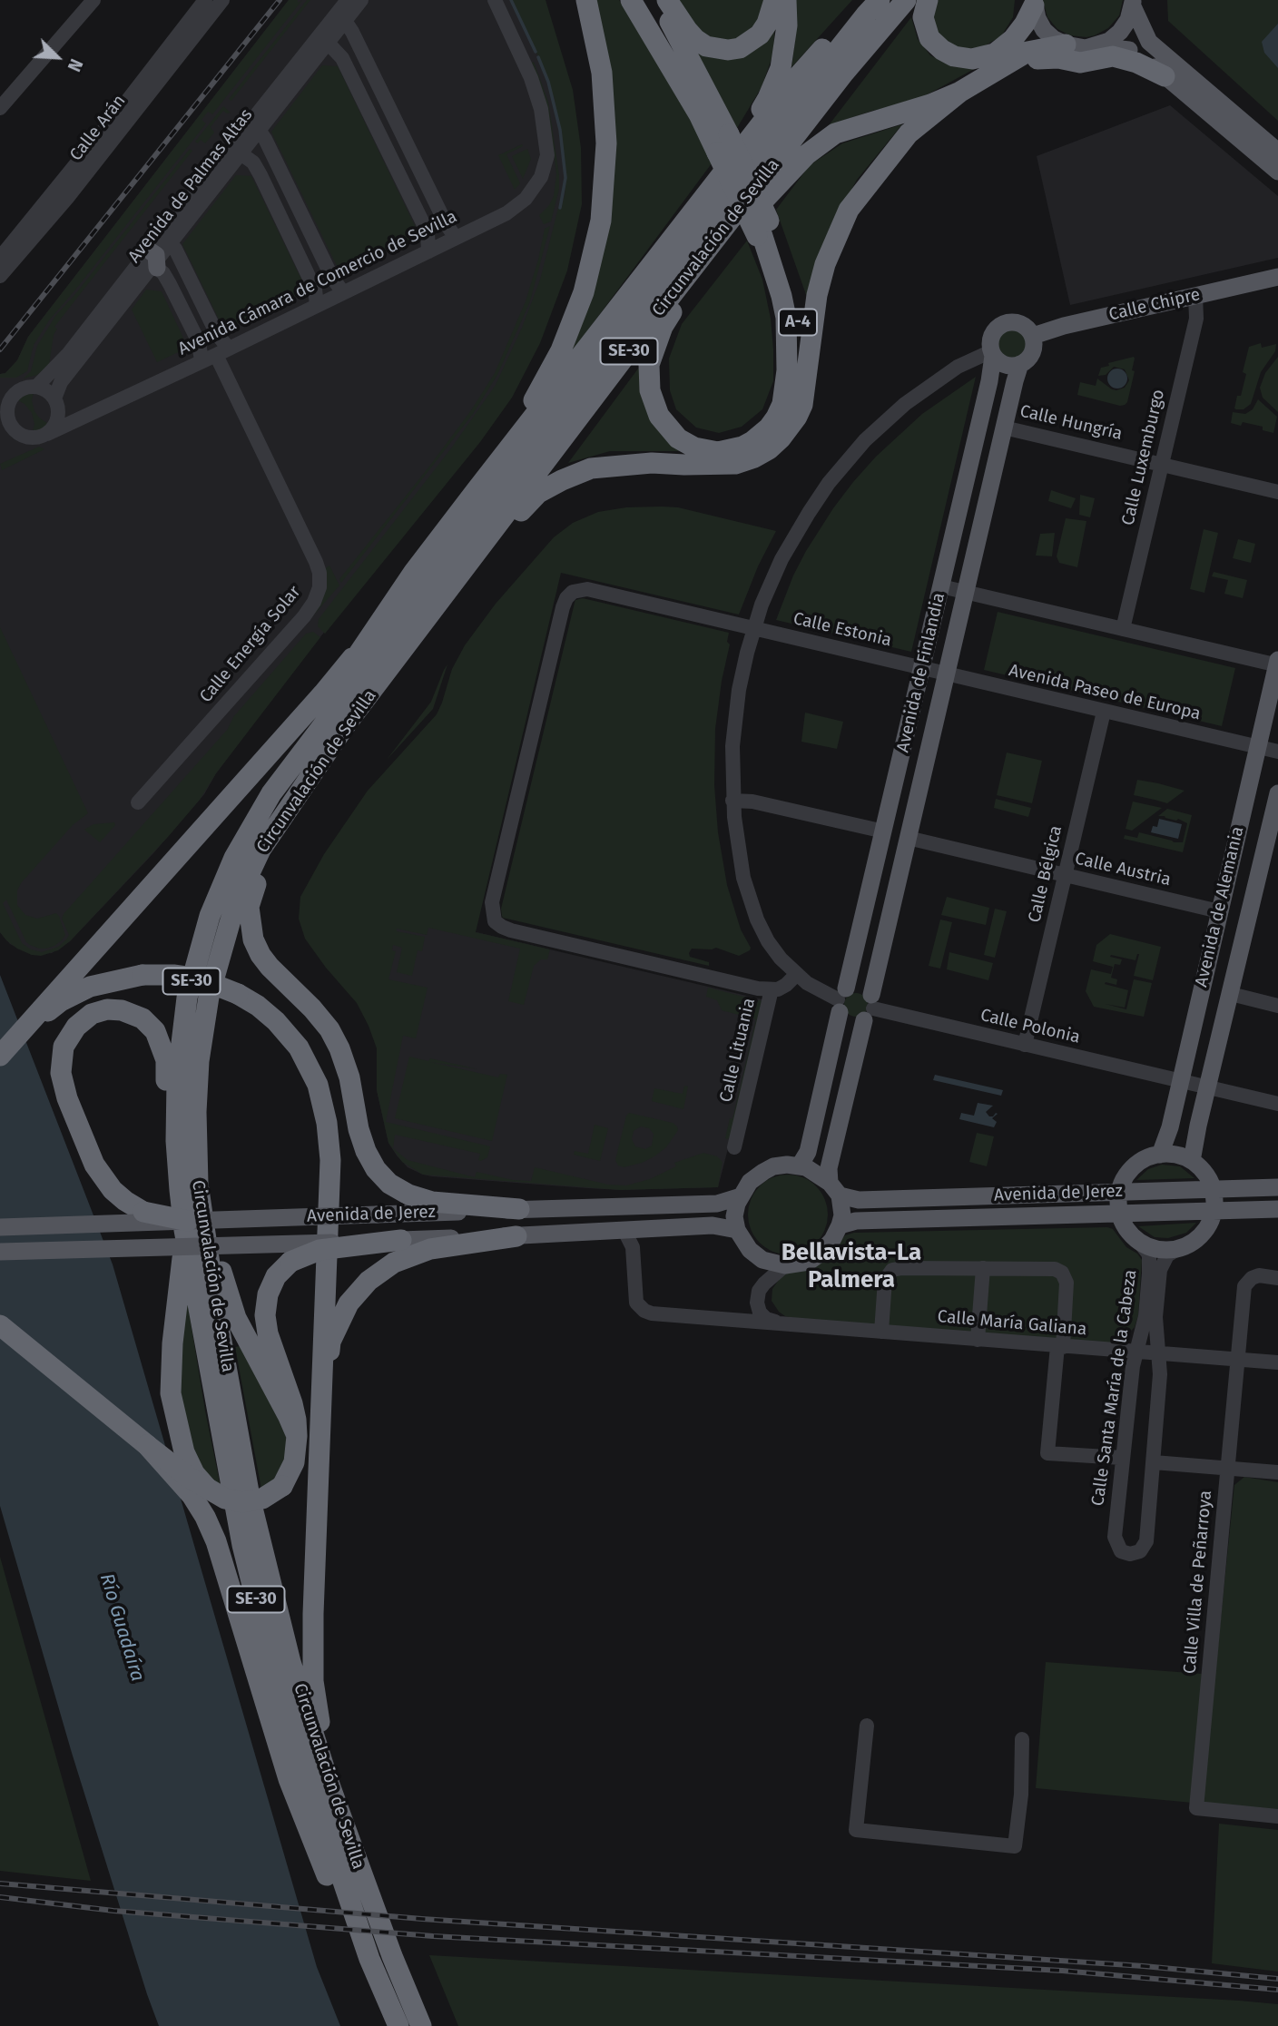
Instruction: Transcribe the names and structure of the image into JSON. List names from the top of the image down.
{
  "streets": {
    "highway": ["Circunvalación de Sevilla", "A-4", "SE-30"],
    "main road": [
      "Calle Chipre",
      "Avenida de Finlandia",
      "Avenida de Alemania",
      "Avenida de Jerez"
    ],
    "street": [
      "Calle Arán",
      "Avenida de Palmas Altas",
      "Avenida Cámara de Comercio de Sevilla",
      "Calle Hungría",
      "Calle Luxemburgo",
      "Calle Estonia",
      "Calle Energía Solar",
      "Avenida Paseo de Europa",
      "Calle Austria",
      "Calle Bélgica",
      "Calle Polonia",
      "Calle Lituania",
      "Calle María Galiana",
      "Calle Santa María de la Cabeza",
      "Calle Villa de Peñarroya"
    ]
  },
  "crossings": [
    ["Avenida de Palmas Altas", "Avenida Cámara de Comercio de Sevilla"],
    ["Avenida de Palmas Altas", "Calle Energía Solar"],
    ["Circunvalación de Sevilla", "Avenida de Jerez"],
    ["Avenida Cámara de Comercio de Sevilla", "Calle Energía Solar"],
    ["Calle Chipre", "Calle Luxemburgo"],
    ["Calle Chipre", "Avenida de Finlandia"],
    ["Calle Hungría", "Calle Luxemburgo"],
    ["Calle Hungría", "Avenida de Finlandia"],
    ["Calle Estonia", "Avenida de Finlandia"],
    ["Calle Estonia", "Avenida Paseo de Europa"],
    ["Calle Estonia", "Calle Lituania"],
    ["Avenida de Finlandia", "Avenida Paseo de Europa"],
    ["Avenida de Finlandia", "Calle Austria"],
    ["Avenida de Finlandia", "Calle Polonia"],
    ["Avenida de Finlandia", "Avenida de Jerez"],
    ["Avenida Paseo de Europa", "Calle Bélgica"],
    ["Avenida Paseo de Europa", "Avenida de Alemania"],
    ["Calle Austria", "Calle Bélgica"],
    ["Calle Austria", "Avenida de Alemania"],
    ["Calle Bélgica", "Calle Polonia"],
    ["Avenida de Alemania", "Calle Polonia"],
    ["Avenida de Jerez", "Calle María Galiana"],
    ["Calle María Galiana", "Calle Santa María de la Cabeza"],
    ["Calle María Galiana", "Calle Villa de Peñarroya"]
  ],
  "districts": ["Bellavista-La Palmera"],
  "water": ["Río Guadaíra"],
  "north": "bottom right"
}
